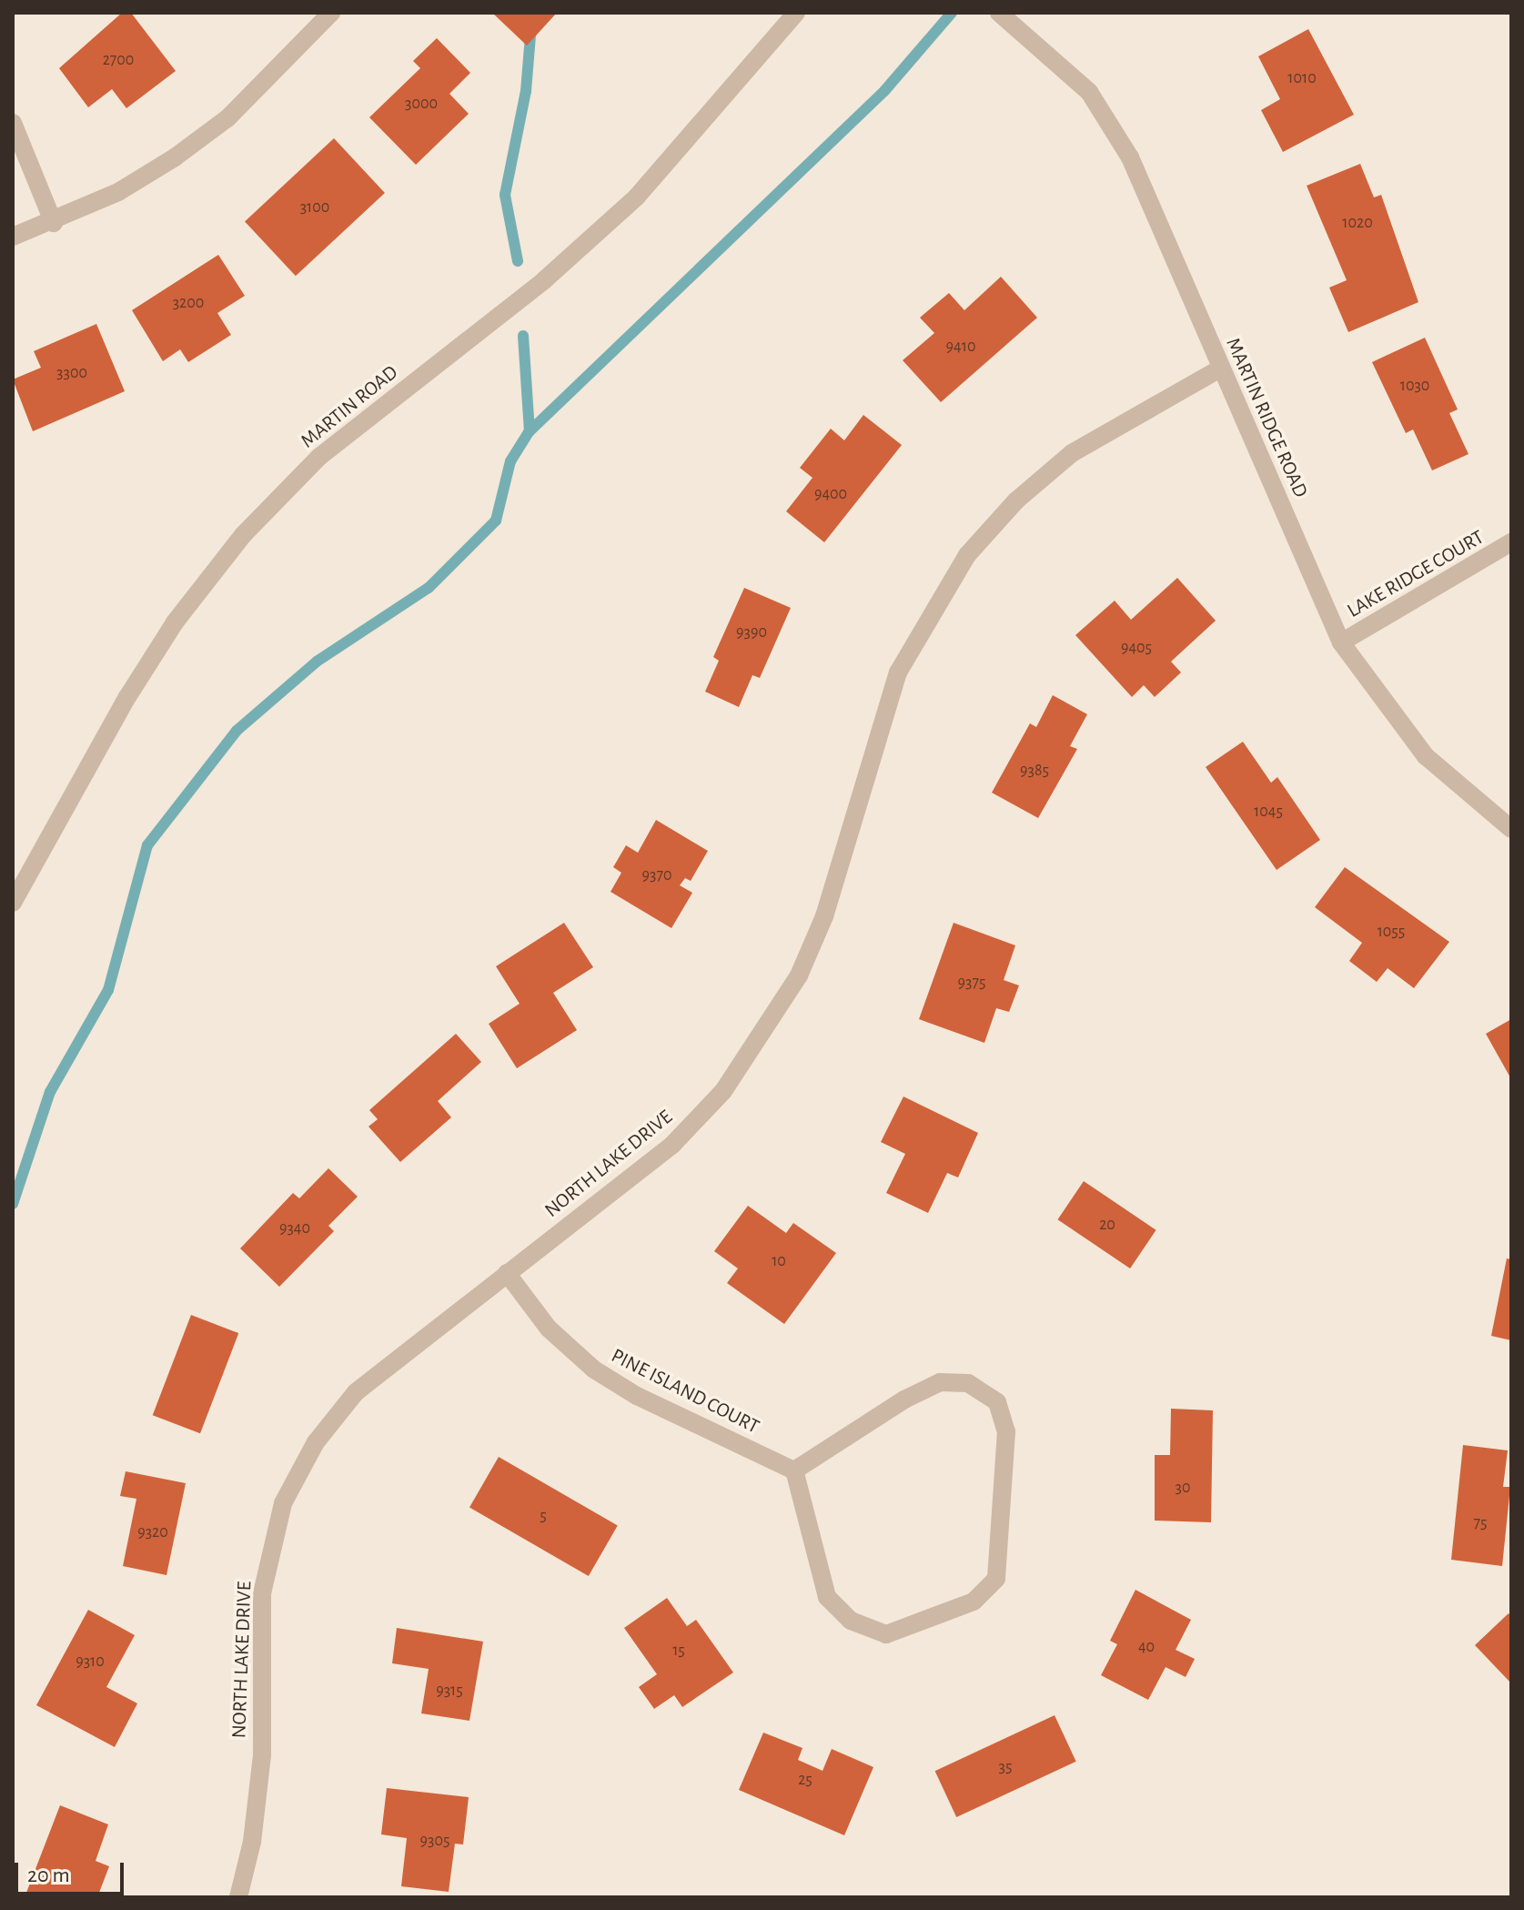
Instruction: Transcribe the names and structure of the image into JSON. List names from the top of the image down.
{
  "streets": {
    "street": [
      "MARTIN ROAD",
      "MARTIN RIDGE ROAD",
      "LAKE RIDGE COURT",
      "NORTH LAKE DRIVE",
      "PINE ISLAND COURT"
    ]
  },
  "crossings": [
    ["MARTIN RIDGE ROAD", "LAKE RIDGE COURT"],
    ["MARTIN RIDGE ROAD", "NORTH LAKE DRIVE"],
    ["NORTH LAKE DRIVE", "PINE ISLAND COURT"]
  ],
  "house_numbers": [
    "2700",
    "1010",
    "3000",
    "3100",
    "1020",
    "3200",
    "9410",
    "3300",
    "1030",
    "9400",
    "9390",
    "9405",
    "9385",
    "1045",
    "9370",
    "1055",
    "9375",
    "20",
    "9340",
    "10",
    "30",
    "5",
    "75",
    "9320",
    "40",
    "15",
    "9310",
    "9315",
    "35",
    "25",
    "9305"
  ],
  "scale_bar": "20 m"
}
